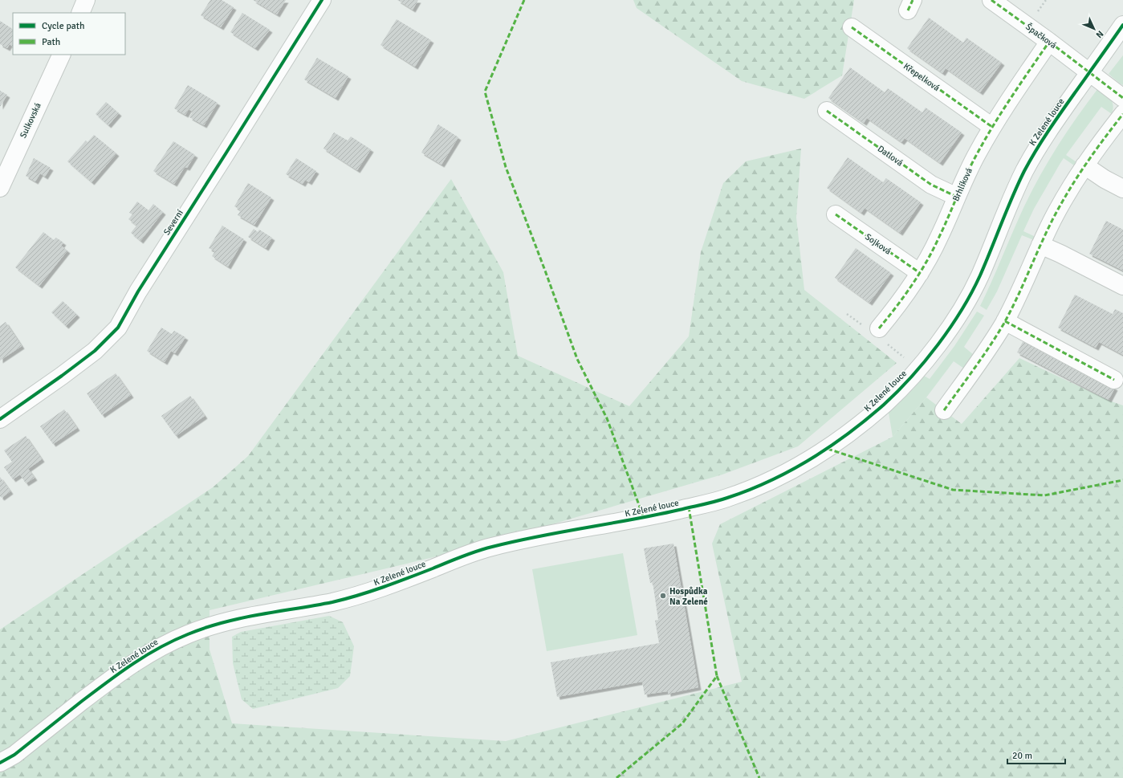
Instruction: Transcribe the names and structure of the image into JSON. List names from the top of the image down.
{
  "streets": {
    "street": [
      "Špačková",
      "Křepelková",
      "Sulkovská",
      "K Zelené louce",
      "Datlová",
      "Brhlíková",
      "Severní",
      "Sojková"
    ]
  },
  "crossings": [
    ["Špačková", "K Zelené louce"],
    ["Špačková", "Brhlíková"],
    ["Křepelková", "Brhlíková"],
    ["Datlová", "Brhlíková"],
    ["Brhlíková", "Sojková"]
  ],
  "places": ["Hospůdka Na Zelené"],
  "legend": ["Cycle path", "Path"],
  "scale_bar": "20 m",
  "north": "bottom right"
}
